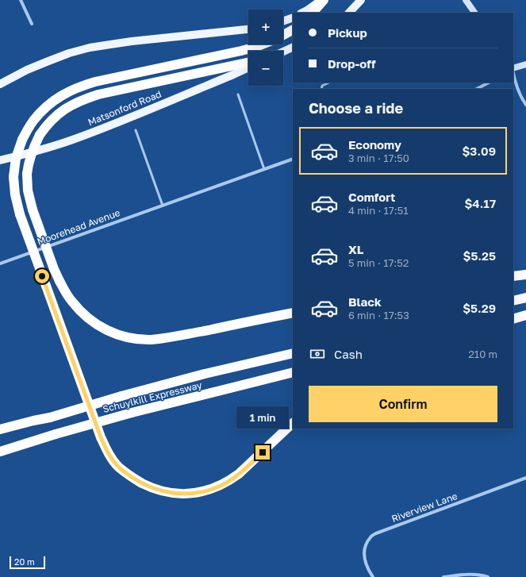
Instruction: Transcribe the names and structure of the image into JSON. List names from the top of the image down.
{
  "streets": {
    "highway": ["Schuylkill Expressway"],
    "main road": ["Matsonford Road"],
    "street": ["Moorehead Avenue", "Riverview Lane"]
  },
  "scale_bar": "20 m",
  "page": {
    "map_buttons": ["+", "−"],
    "banner": ["Pickup", "Drop-off"],
    "heading": "Choose a ride",
    "list": [
      {
        "name": "Economy",
        "note": "3 min · 17:50",
        "value": "$3.09"
      },
      {
        "name": "Comfort",
        "note": "4 min · 17:51",
        "value": "$4.17"
      },
      {
        "name": "XL",
        "note": "5 min · 17:52",
        "value": "$5.25"
      },
      {
        "name": "Black",
        "note": "6 min · 17:53",
        "value": "$5.29"
      }
    ],
    "pay": ["Cash", "210 m"],
    "buttons": "Confirm",
    "bubble": "1 min",
    "scale": "20 m"
  }
}
